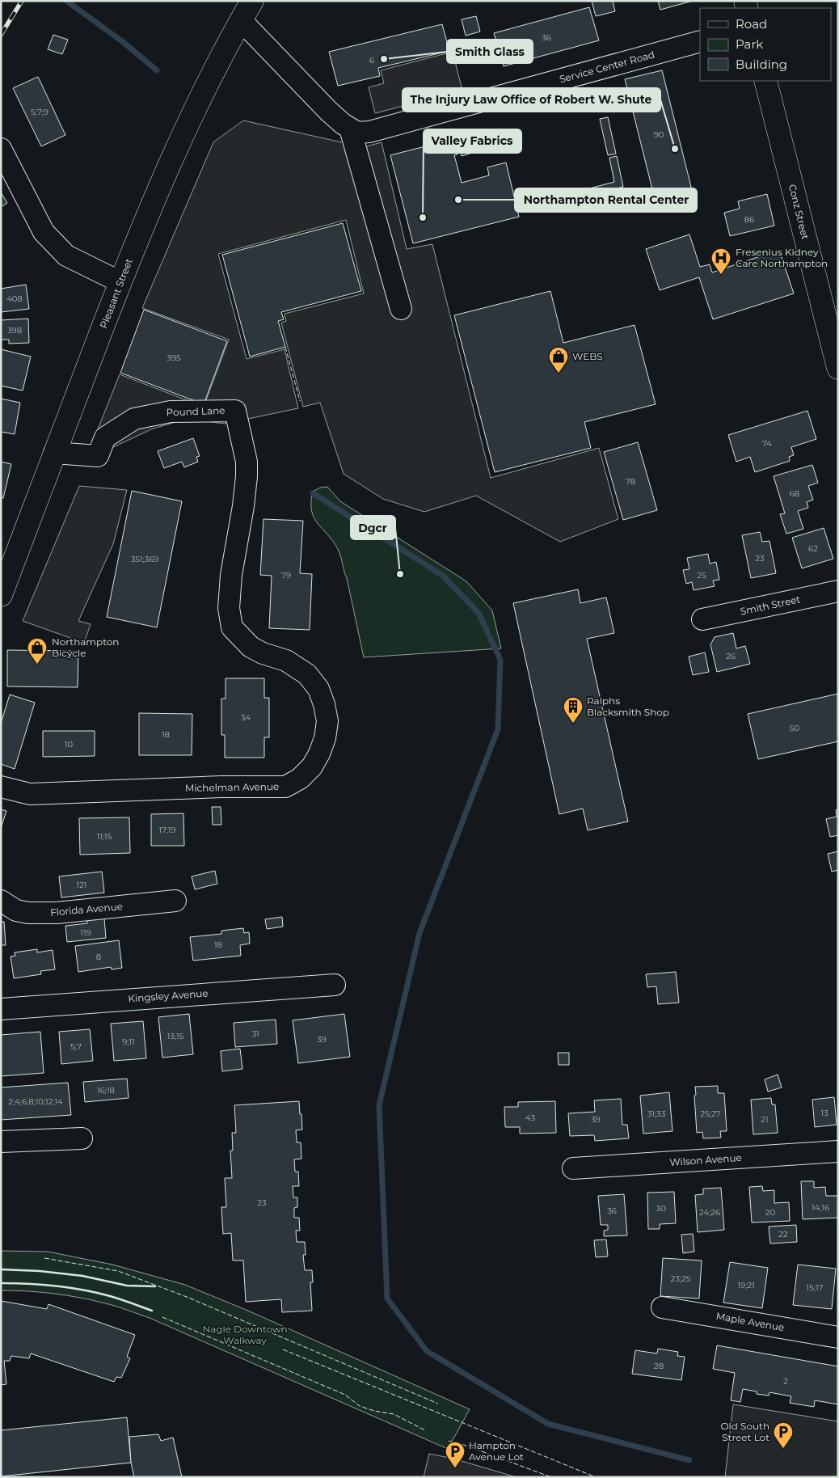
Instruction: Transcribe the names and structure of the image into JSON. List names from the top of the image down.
{
  "streets": {
    "main road": ["Conz Street", "Pleasant Street"],
    "street": [
      "Service Center Road",
      "Pound Lane",
      "Smith Street",
      "Michelman Avenue",
      "Florida Avenue",
      "Kingsley Avenue",
      "Wilson Avenue",
      "Maple Avenue"
    ]
  },
  "crossings": [
    ["Service Center Road", "Pleasant Street"],
    ["Pleasant Street", "Pound Lane"],
    ["Pound Lane", "Michelman Avenue"]
  ],
  "parks": ["Nagle Downtown Walkway"],
  "places": {
    "other": [
      "Smith Glass",
      "The Injury Law Office of Robert W. Shute",
      "Northampton Rental Center",
      "Valley Fabrics",
      "Dgcr"
    ],
    "hospital": ["Fresenius Kidney Care Northampton"],
    "shop": ["WEBS", "Northampton Bicycle"],
    "building": ["Ralphs Blacksmith Shop"],
    "parking": ["Old South Street Lot", "Hampton Avenue Lot"]
  },
  "house_numbers": [
    "36",
    "6",
    "5;7;9",
    "90",
    "86",
    "408",
    "398",
    "395",
    "74",
    "78",
    "68",
    "62",
    "23",
    "351;369",
    "79",
    "25",
    "26",
    "34",
    "50",
    "18",
    "10",
    "17;19",
    "11;15",
    "121",
    "119",
    "18",
    "8",
    "31",
    "13;15",
    "39",
    "9;11",
    "5;7",
    "16;18",
    "2;4;6;8;10;12;14",
    "13",
    "31;33",
    "25;27",
    "43",
    "39",
    "21",
    "23",
    "14;16",
    "30",
    "36",
    "24;26",
    "20",
    "22",
    "23;25",
    "19;21",
    "15;17",
    "28",
    "2"
  ],
  "legend": ["Road", "Park", "Building"]
}
